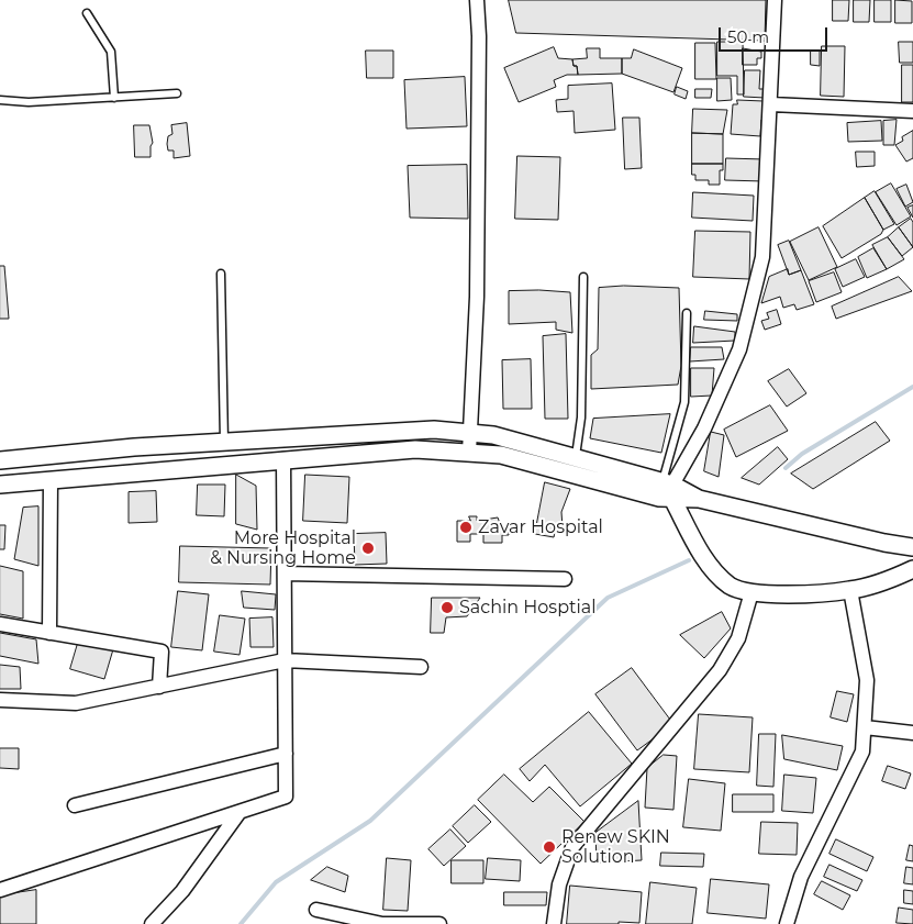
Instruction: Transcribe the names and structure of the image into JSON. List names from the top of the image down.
{
  "places": [
    "Zavar Hospital",
    "More Hospital & Nursing Home",
    "Sachin Hosptial",
    "Renew SKIN Solution"
  ],
  "scale_bar": "50 m"
}
